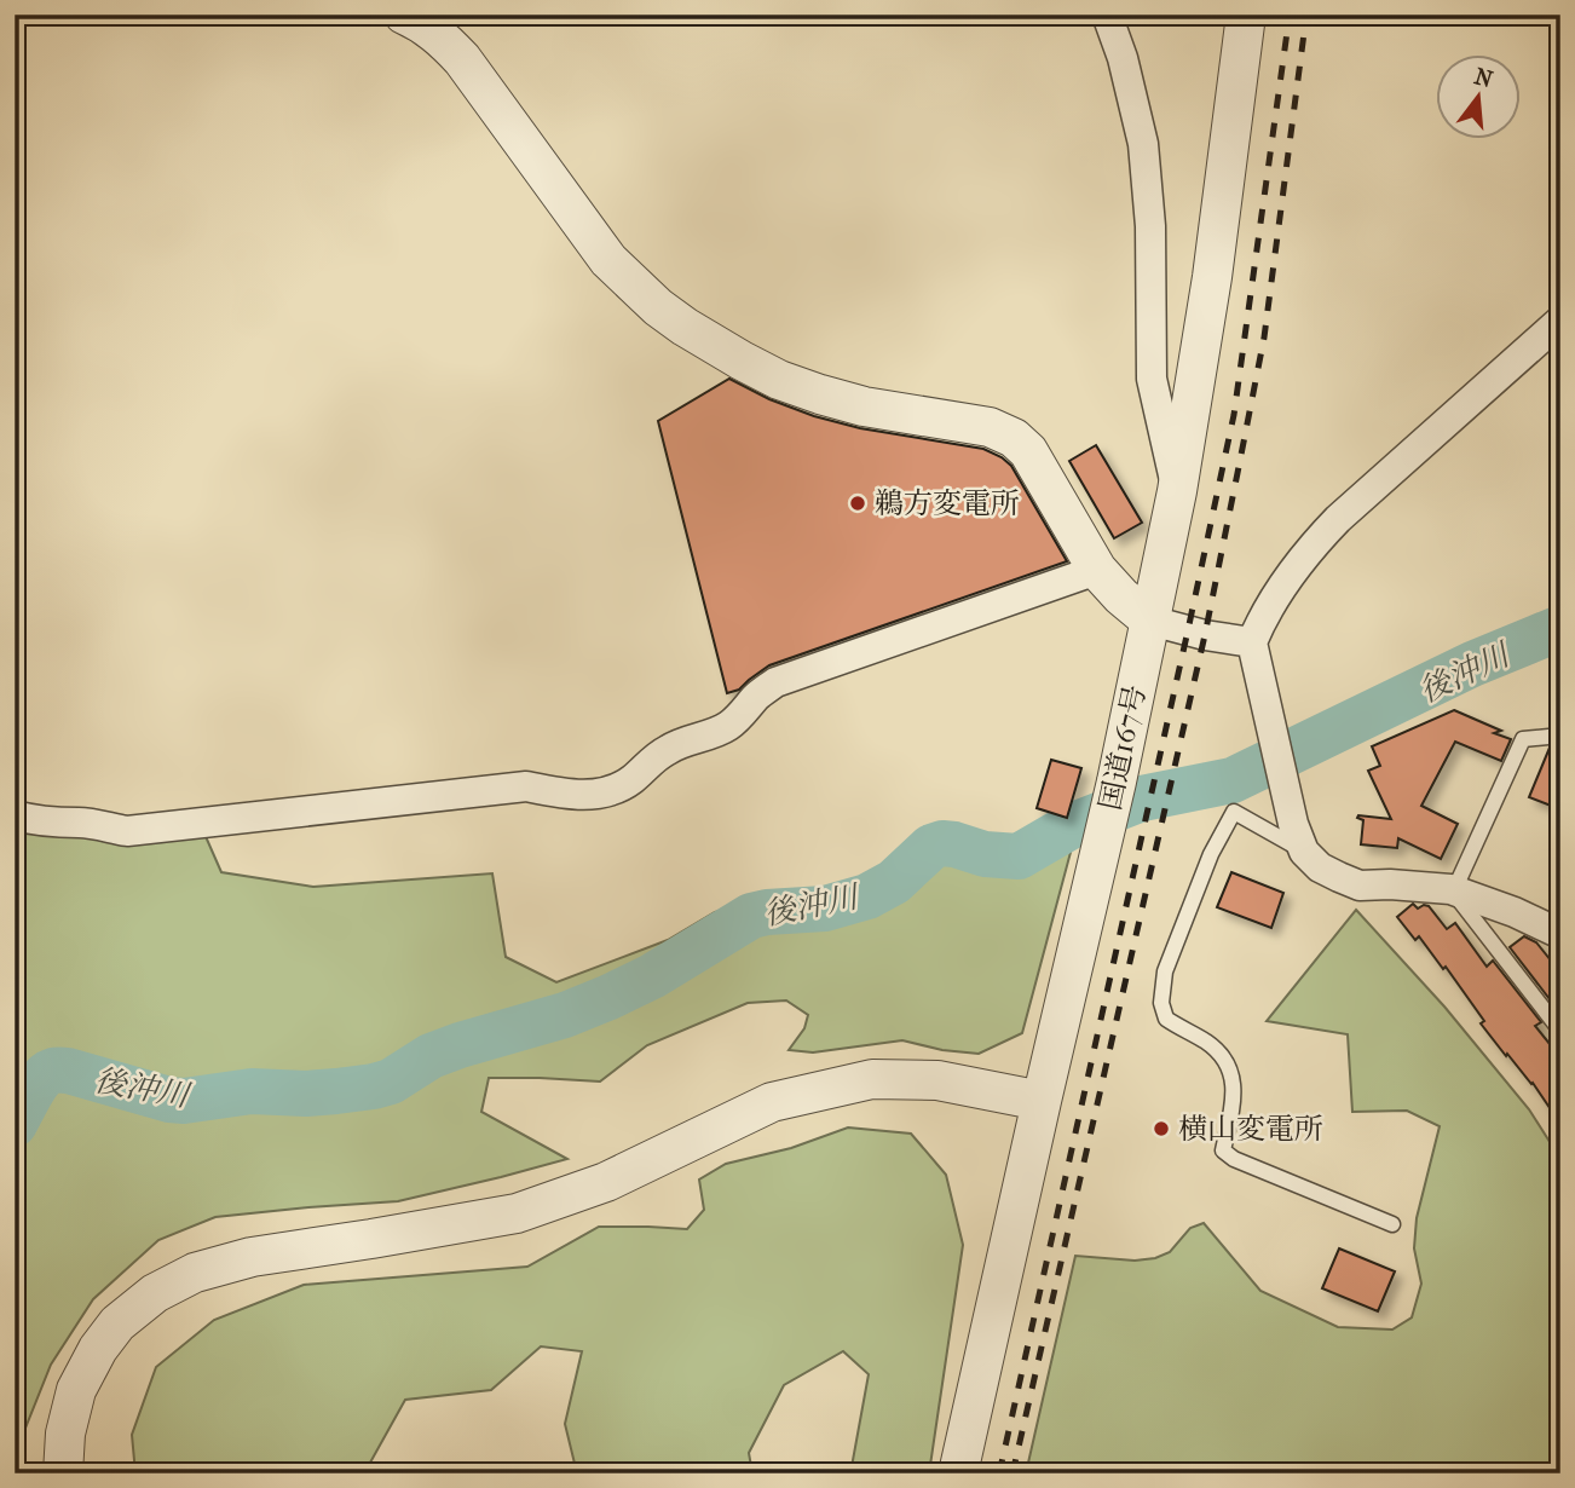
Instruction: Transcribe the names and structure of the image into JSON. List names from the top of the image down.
{
  "streets": {
    "street": ["国道167号"]
  },
  "water": ["後沖川"],
  "places": ["鵜方変電所", "横山変電所"],
  "north": "top"
}
